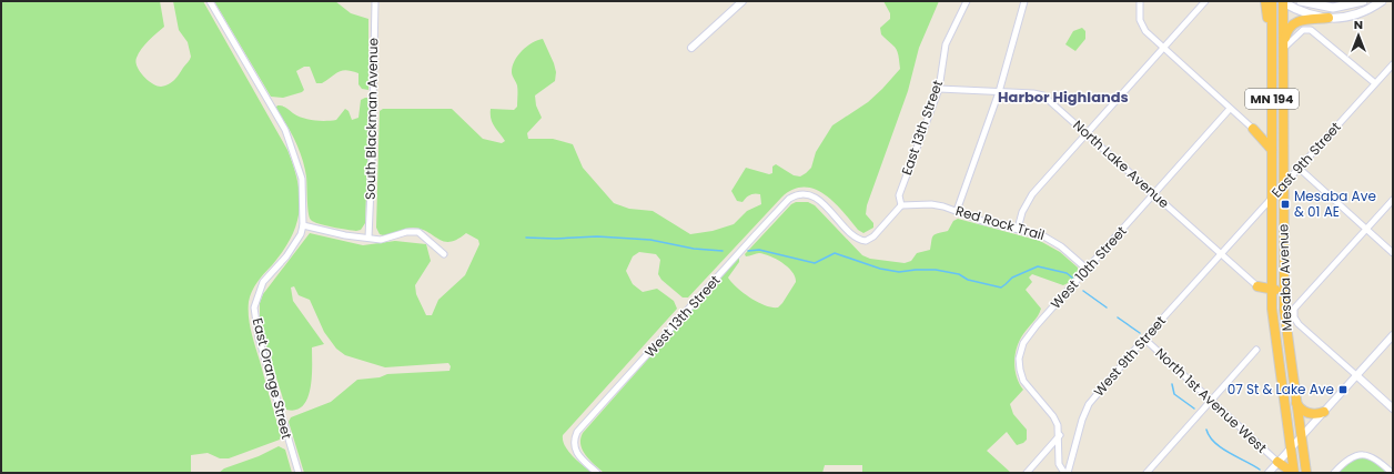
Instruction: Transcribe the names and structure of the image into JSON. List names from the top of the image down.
{
  "streets": {
    "highway": ["MN 194", "Mesaba Avenue"],
    "street": [
      "South Blackman Avenue",
      "East 13th Street",
      "East 9th Street",
      "North Lake Avenue",
      "Red Rock Trail",
      "West 10th Street",
      "West 13th Street",
      "West 9th Street",
      "East Orange Street",
      "North 1st Avenue West"
    ]
  },
  "crossings": [
    ["MN 194", "Mesaba Avenue"],
    ["East 13th Street", "North Lake Avenue"],
    ["East 13th Street", "Red Rock Trail"],
    ["East 13th Street", "West 13th Street"],
    ["East 9th Street", "North Lake Avenue"],
    ["East 9th Street", "Mesaba Avenue"],
    ["East 9th Street", "West 9th Street"],
    ["North Lake Avenue", "West 10th Street"],
    ["North Lake Avenue", "West 9th Street"],
    ["Red Rock Trail", "West 10th Street"],
    ["Red Rock Trail", "West 13th Street"],
    ["West 9th Street", "North 1st Avenue West"]
  ],
  "districts": ["Harbor Highlands"],
  "places": {
    "transit": ["Mesaba Ave & 01 AE", "07 St & Lake Ave"]
  },
  "north": "top"
}
